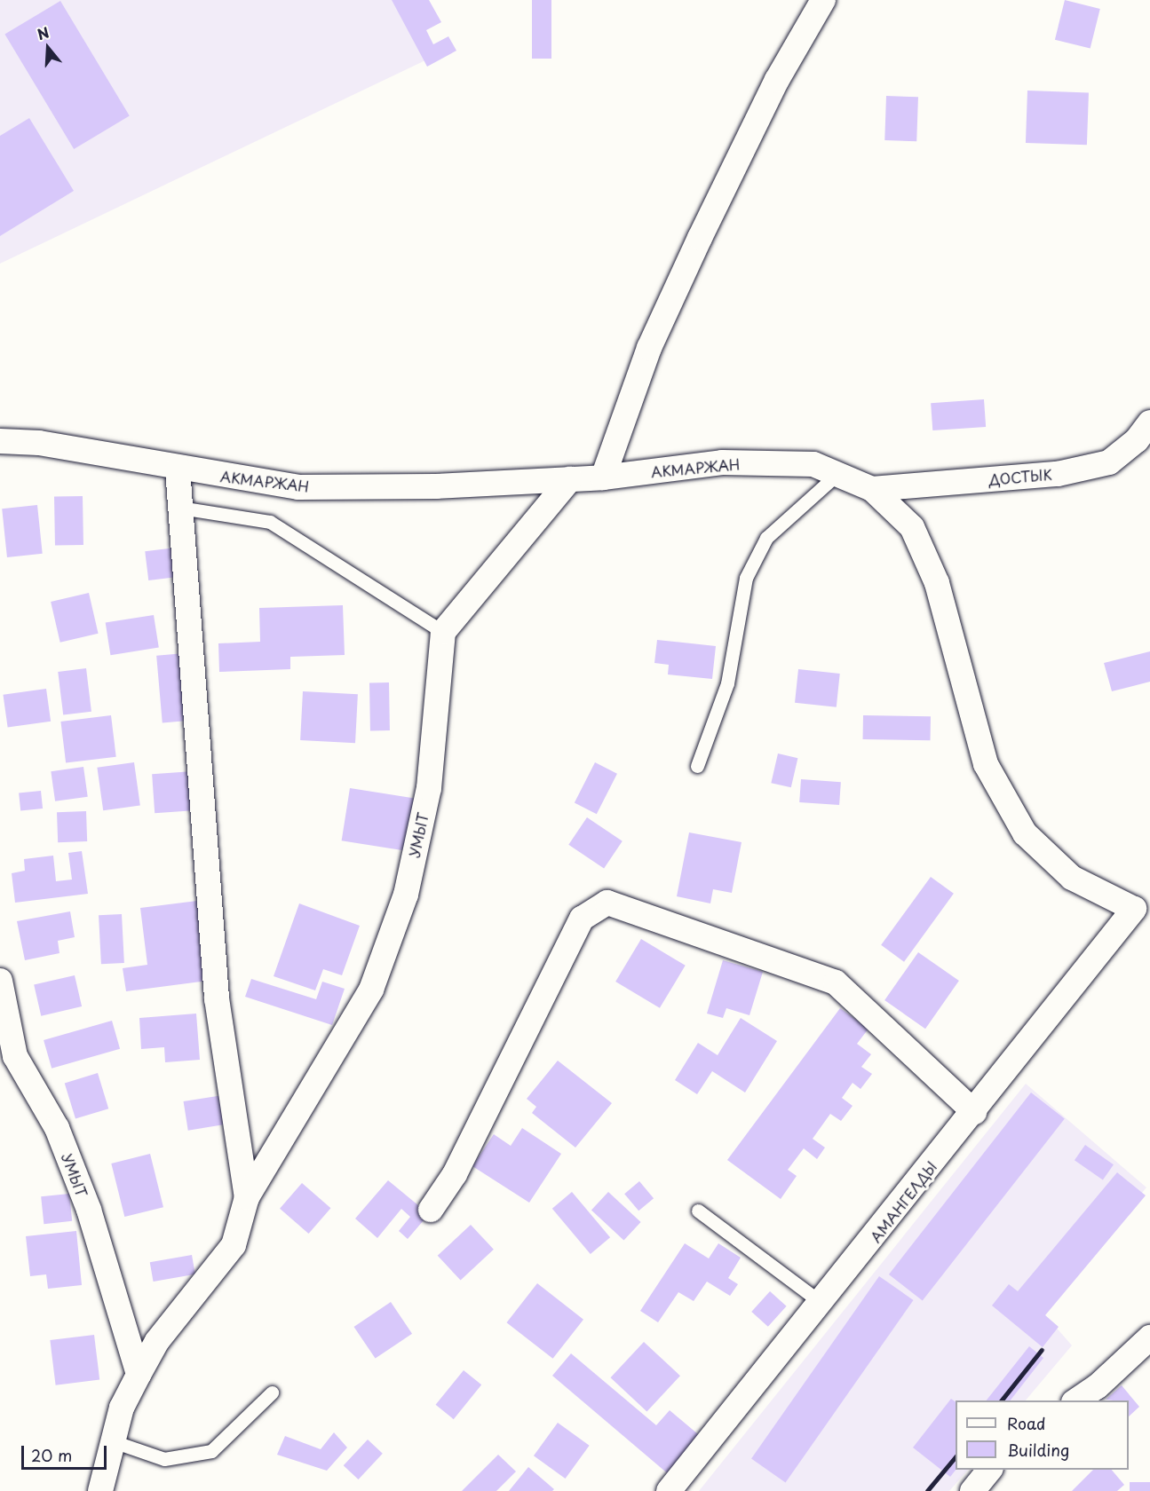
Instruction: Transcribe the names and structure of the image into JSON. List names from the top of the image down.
{
  "streets": {
    "street": [
      "АКМАРЖАН",
      "ДОСТЫК",
      "УМЫТ",
      "АМАНГЕЛДЫ"
    ]
  },
  "crossings": [
    ["АКМАРЖАН", "ДОСТЫК"],
    ["АКМАРЖАН", "УМЫТ"],
    ["АКМАРЖАН", "АМАНГЕЛДЫ"]
  ],
  "legend": ["Road", "Building"],
  "scale_bar": "20 m",
  "north": "top"
}
